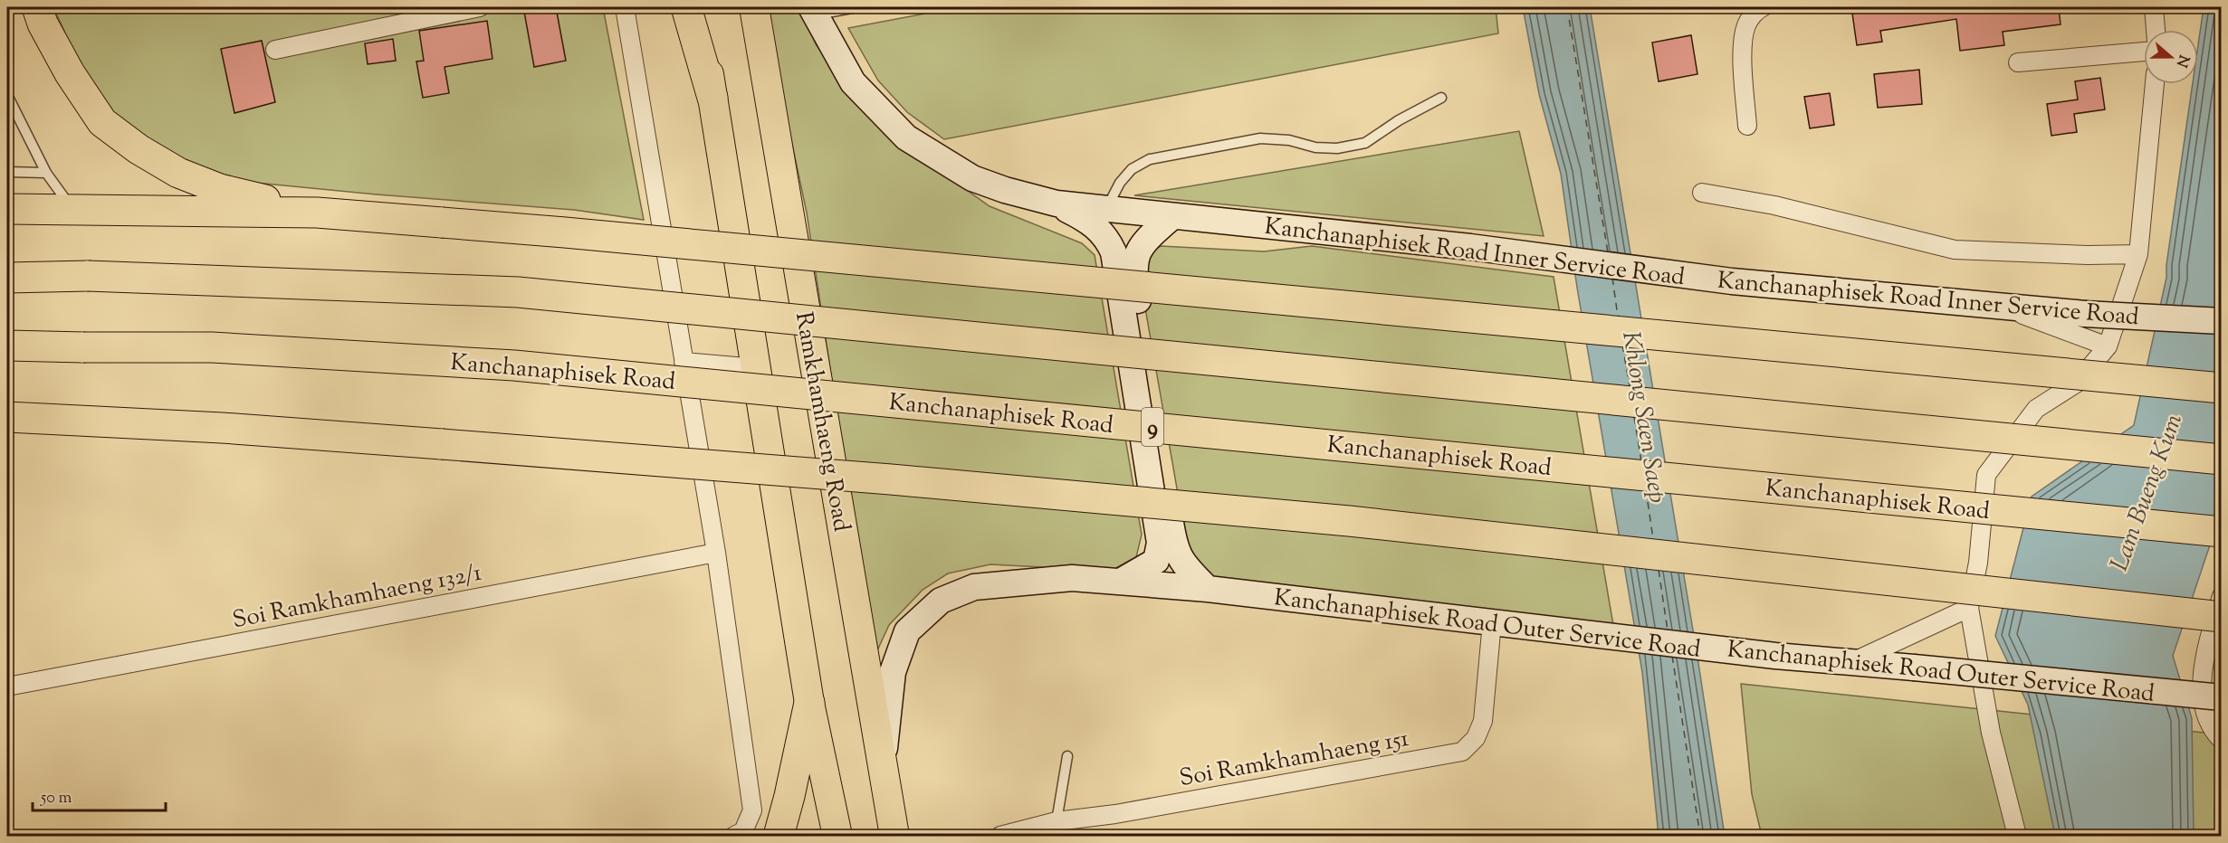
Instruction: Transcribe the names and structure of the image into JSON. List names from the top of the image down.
{
  "streets": {
    "highway": ["Kanchanaphisek Road", "9"],
    "main road": ["Kanchanaphisek Road Inner Service Road", "Ramkhamhaeng Road", "Kanchanaphisek Road Outer Service Road"],
    "street": ["Soi Ramkhamhaeng 132/1", "Soi Ramkhamhaeng 151"]
  },
  "crossings": [
    ["Ramkhamhaeng Road", "Kanchanaphisek Road Outer Service Road"],
    ["Kanchanaphisek Road Outer Service Road", "Soi Ramkhamhaeng 151"]
  ],
  "water": ["Khlong Saen Saep", "Lam Bueng Kum"],
  "scale_bar": "50 m",
  "north": "right"
}
